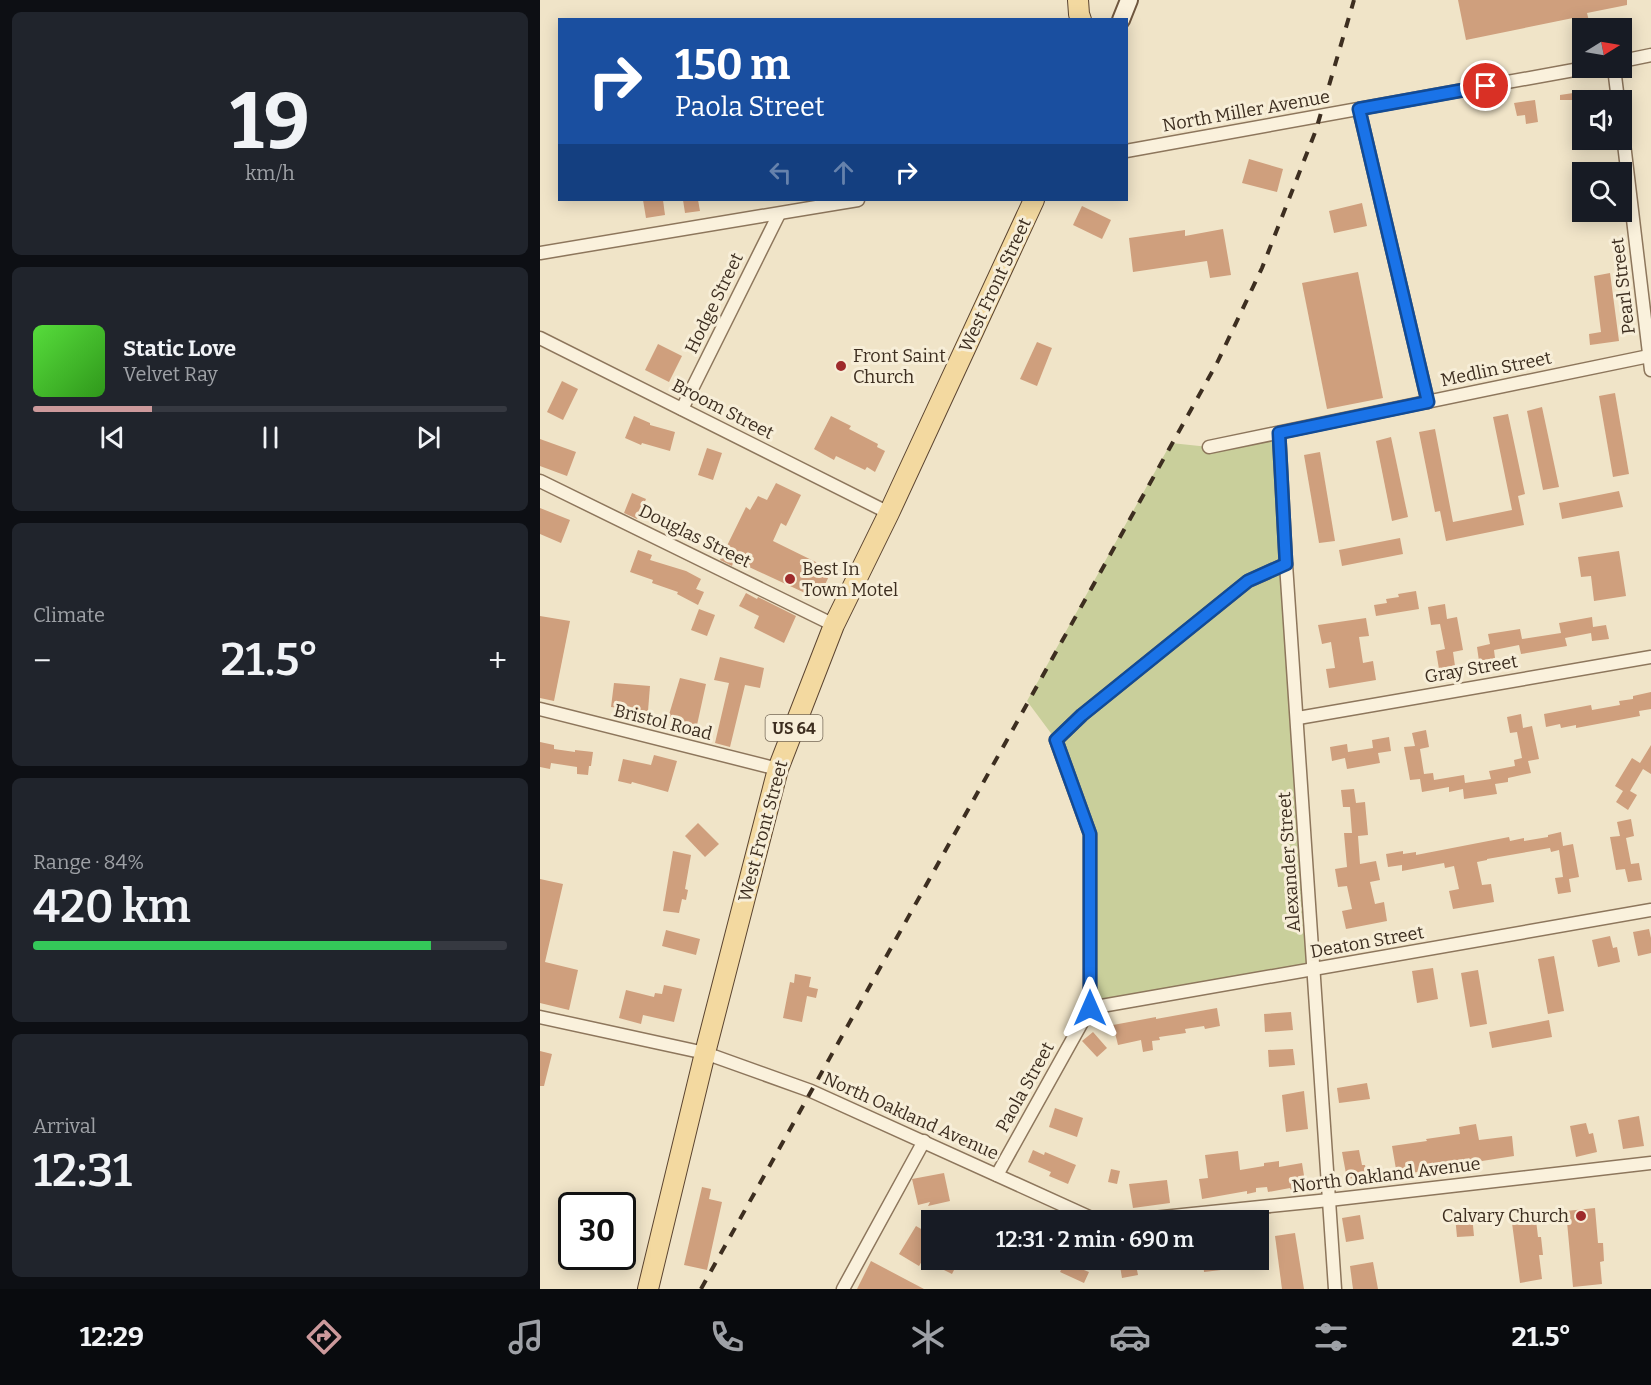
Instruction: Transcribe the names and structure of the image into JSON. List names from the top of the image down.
{
  "streets": {
    "main road": ["West Front Street", "US 64"],
    "street": [
      "North Miller Avenue",
      "Pearl Street",
      "Hodge Street",
      "Medlin Street",
      "Broom Street",
      "Douglas Street",
      "Gray Street",
      "Bristol Road",
      "Alexander Street",
      "Deaton Street",
      "Paola Street",
      "North Oakland Avenue"
    ]
  },
  "crossings": [
    ["West Front Street", "Broom Street"],
    ["West Front Street", "Douglas Street"],
    ["West Front Street", "Bristol Road"],
    ["West Front Street", "North Oakland Avenue"],
    ["Pearl Street", "Medlin Street"],
    ["Hodge Street", "Broom Street"],
    ["Medlin Street", "Alexander Street"],
    ["Gray Street", "Alexander Street"],
    ["Alexander Street", "Deaton Street"],
    ["Alexander Street", "Paola Street"],
    ["Alexander Street", "North Oakland Avenue"],
    ["Deaton Street", "Paola Street"],
    ["Paola Street", "North Oakland Avenue"]
  ],
  "places": ["Front Saint Church", "Best In Town Motel", "Calvary Church"],
  "north": "right",
  "page": {
    "tile": [
      ["19", "km/h"],
      "Climate",
      ["Range · 84%", "420 km"],
      ["Arrival", "12:31"]
    ],
    "turn": ["150 m", "Paola Street"],
    "song": ["Static Love", "Velvet Ray"],
    "heat": ["−", "21.5°", "+"],
    "limit": "30",
    "trip": "12:31 · 2 min · 690 m",
    "tabs": ["12:29", "21.5°"]
  }
}
